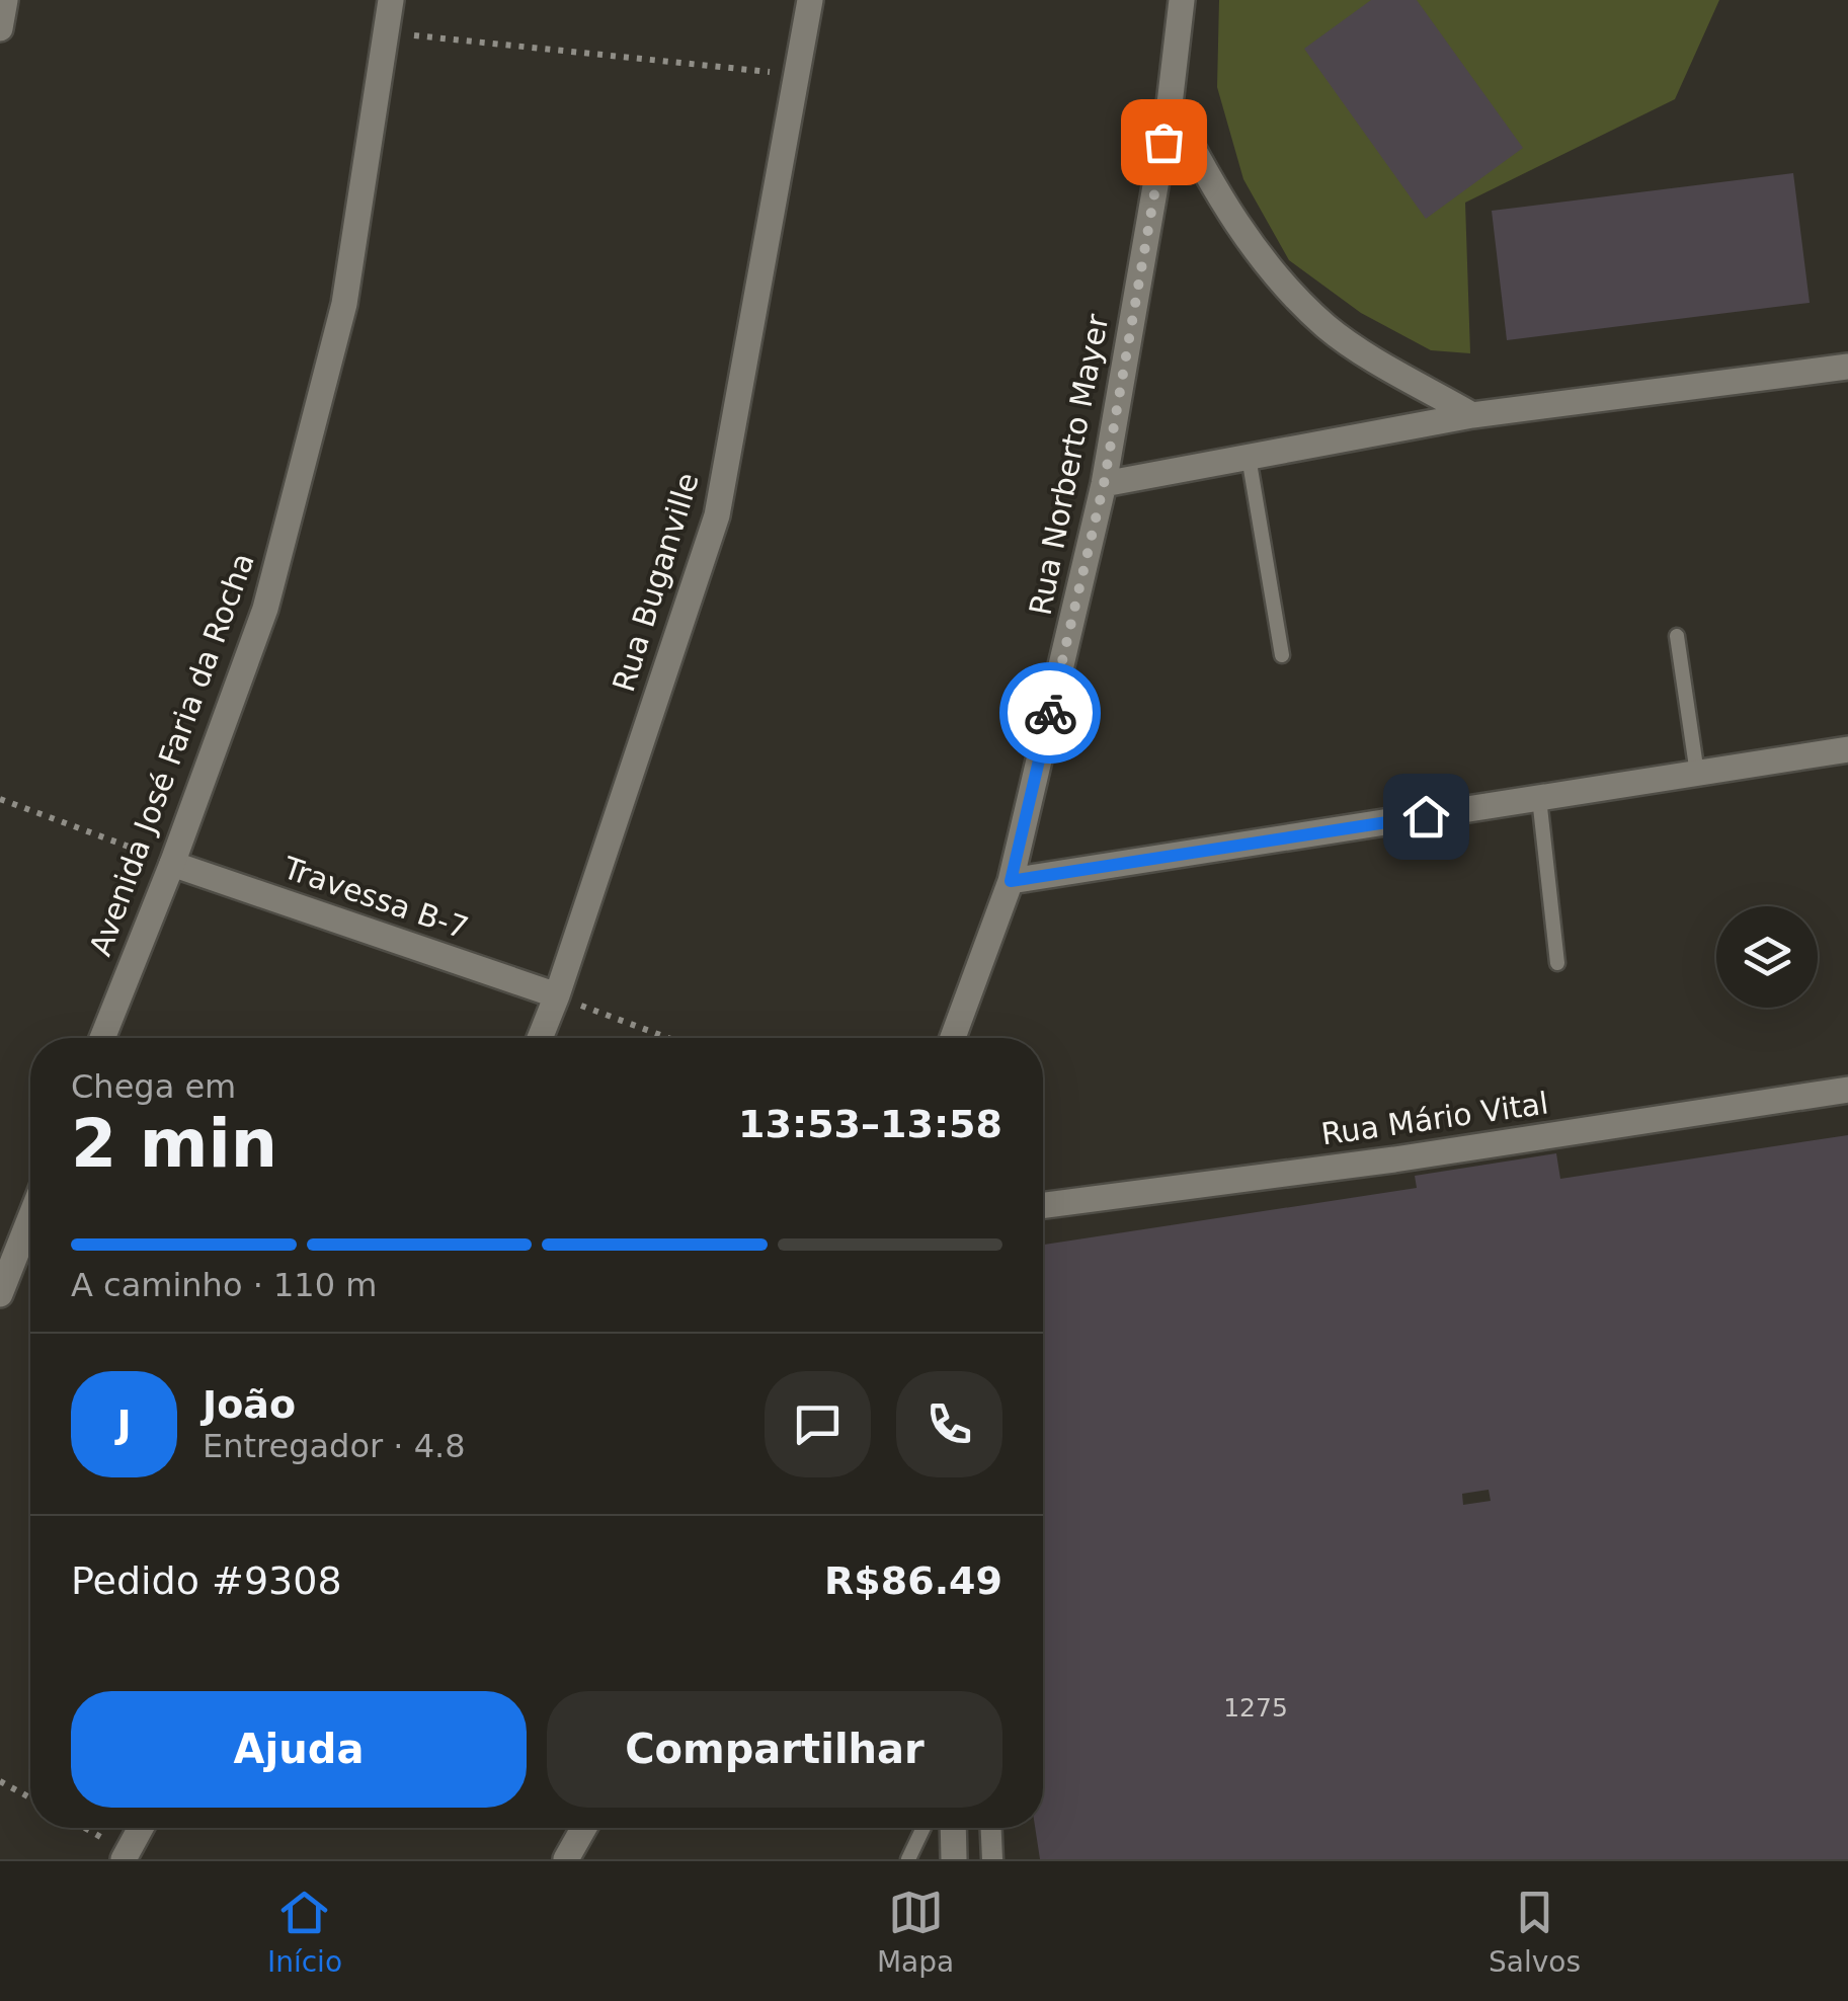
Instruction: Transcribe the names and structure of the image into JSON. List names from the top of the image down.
{
  "streets": {
    "street": [
      "Rua Norberto Mayer",
      "Rua Buganville",
      "Avenida José Faria da Rocha",
      "Travessa B-7",
      "Rua Mário Vital"
    ]
  },
  "crossings": [
    ["Rua Buganville", "Travessa B-7"],
    ["Avenida José Faria da Rocha", "Travessa B-7"]
  ],
  "house_numbers": ["1275"],
  "page": {
    "heading": ["2 min", "Chega em", "13:53–13:58"],
    "panel": [
      "João",
      "Entregador · 4.8",
      "Pedido #9308",
      "R$86.49"
    ],
    "bar": "A caminho · 110 m",
    "round": "J",
    "buttons": ["Ajuda", "Compartilhar"],
    "tabs": ["Início", "Mapa", "Salvos"]
  }
}
